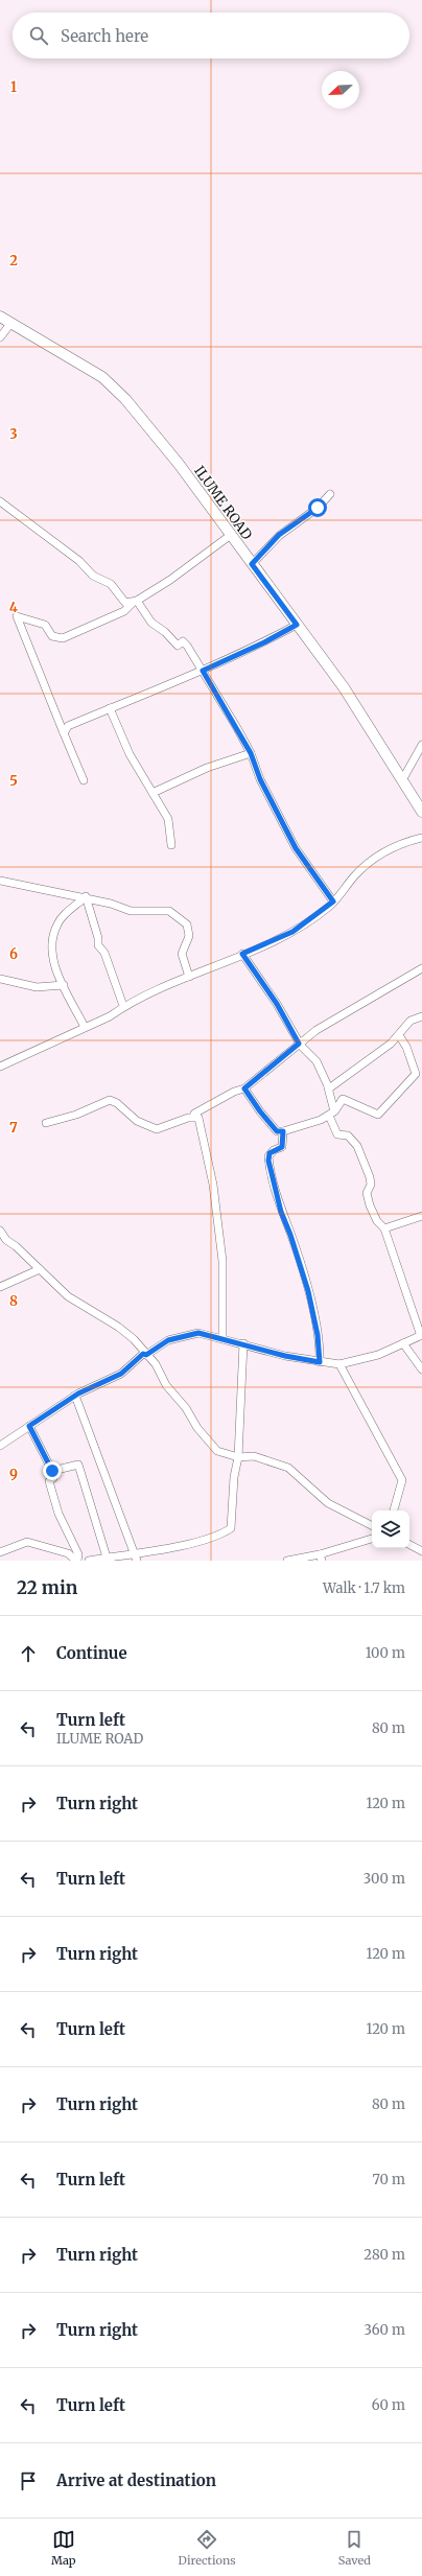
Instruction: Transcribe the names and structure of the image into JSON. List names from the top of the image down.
{
  "streets": {
    "street": ["ILUME ROAD"]
  },
  "north": "bottom left",
  "page": {
    "search": "Search here",
    "heading": ["22 min", "Walk · 1.7 km"],
    "list": [
      ["Continue", "100 m"],
      ["Turn left", "ILUME ROAD", "80 m"],
      ["Turn right", "120 m"],
      ["Turn left", "300 m"],
      ["Turn right", "120 m"],
      ["Turn left", "120 m"],
      ["Turn right", "80 m"],
      ["Turn left", "70 m"],
      ["Turn right", "280 m"],
      ["Turn right", "360 m"],
      ["Turn left", "60 m"],
      "Arrive at destination"
    ],
    "nav": ["Map", "Directions", "Saved"]
  },
  "grid": {
    "rows": [
      "1",
      "2",
      "3",
      "4",
      "5",
      "6",
      "7",
      "8",
      "9"
    ]
  }
}
